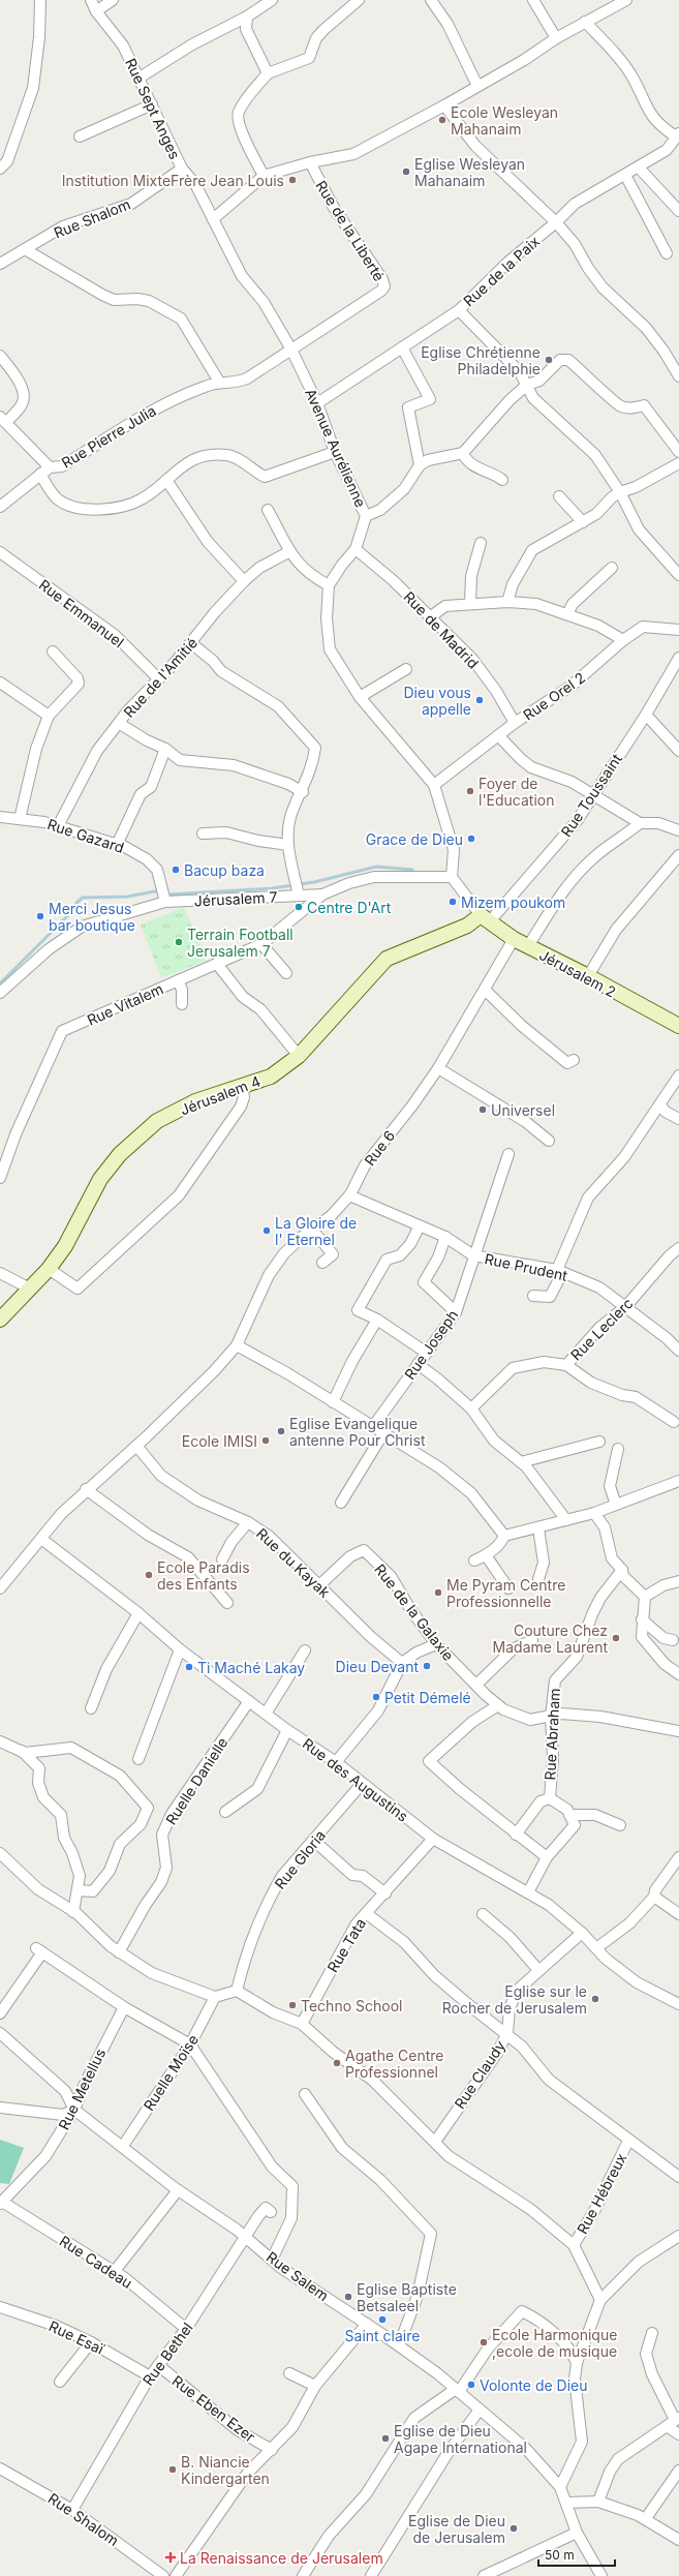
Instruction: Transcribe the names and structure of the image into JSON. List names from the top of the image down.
{
  "streets": {
    "street": [
      "Rue Sept Anges",
      "Rue Shalom",
      "Rue de la Liberté",
      "Rue de la Paix",
      "Rue Pierre Julia",
      "Avenue Aurélienne",
      "Rue Emmanuel",
      "Rue de Madrid",
      "Rue de l'Amitié",
      "Rue Orel 2",
      "Rue Toussaint",
      "Rue Gazard",
      "Jérusalem 7",
      "Jérusalem 2",
      "Rue Vitalem",
      "Jérusalem 4",
      "Rue 6",
      "Rue Prudent",
      "Rue Leclerc",
      "Rue Joseph",
      "Rue du Kayak",
      "Rue de la Galaxie",
      "Rue Abraham",
      "Rue des Augustins",
      "Ruelle Danielle",
      "Rue Gloria",
      "Rue Tata",
      "Ruelle Moïse",
      "Rue Claudy",
      "Rue Metellus",
      "Rue Hébreux",
      "Rue Cadeau",
      "Rue Salem",
      "Rue Esaï",
      "Rue Bethel",
      "Rue Eben Ezer"
    ]
  },
  "crossings": [
    ["Rue Sept Anges", "Rue Shalom"],
    ["Rue Sept Anges", "Avenue Aurélienne"],
    ["Rue Shalom", "Rue Bethel"],
    ["Rue de la Liberté", "Rue Pierre Julia"],
    ["Rue de la Liberté", "Avenue Aurélienne"],
    ["Rue de la Paix", "Avenue Aurélienne"],
    ["Rue Pierre Julia", "Avenue Aurélienne"],
    ["Avenue Aurélienne", "Rue de Madrid"],
    ["Avenue Aurélienne", "Rue Orel 2"],
    ["Avenue Aurélienne", "Jérusalem 7"],
    ["Rue Emmanuel", "Rue de l'Amitié"],
    ["Rue de Madrid", "Rue Orel 2"],
    ["Rue de l'Amitié", "Rue Gazard"],
    ["Rue Toussaint", "Jérusalem 2"],
    ["Rue Toussaint", "Jérusalem 4"],
    ["Rue Gazard", "Jérusalem 7"],
    ["Jérusalem 7", "Rue Vitalem"],
    ["Jérusalem 2", "Jérusalem 4"],
    ["Jérusalem 2", "Rue 6"],
    ["Rue 6", "Rue du Kayak"],
    ["Rue 6", "Rue des Augustins"],
    ["Rue Prudent", "Rue Leclerc"],
    ["Rue Prudent", "Rue Joseph"],
    ["Rue du Kayak", "Rue de la Galaxie"],
    ["Rue de la Galaxie", "Rue Abraham"],
    ["Rue des Augustins", "Ruelle Danielle"],
    ["Rue des Augustins", "Rue Gloria"],
    ["Rue des Augustins", "Rue Tata"],
    ["Rue des Augustins", "Rue Claudy"],
    ["Ruelle Moïse", "Rue Salem"],
    ["Rue Metellus", "Rue Cadeau"],
    ["Rue Metellus", "Rue Salem"],
    ["Rue Cadeau", "Rue Bethel"],
    ["Rue Salem", "Rue Bethel"],
    ["Rue Esaï", "Rue Bethel"],
    ["Rue Bethel", "Rue Eben Ezer"]
  ],
  "places": {
    "other": [
      "Ecole Wesleyan Mahanaim",
      "Eglise Wesleyan Mahanaim",
      "Institution MixteFrère Jean Louis",
      "Eglise Chrétienne Philadelphie",
      "Dieu vous appelle",
      "Foyer de l'Education",
      "Grace de Dieu",
      "Bacup baza",
      "Mizem poukom",
      "Centre D'Art",
      "Merci Jesus bar boutique",
      "Terrain Football Jerusalem 7",
      "Universel",
      "La Gloire de l' Eternel",
      "Eglise Evangelique antenne Pour Christ",
      "Ecole IMISI",
      "Ecole Paradis des Enfants",
      "Me Pyram Centre Professionnelle",
      "Couture Chez Madame Laurent",
      "Dieu Devant",
      "Ti Maché Lakay",
      "Petit Démelé",
      "Eglise sur le Rocher de Jerusalem",
      "Techno School",
      "Agathe Centre Professionnel",
      "Eglise Baptiste Betsaleel",
      "Saint claire",
      "Ecole Harmonique ,ecole de musique",
      "Volonte de Dieu",
      "Eglise de Dieu Agape International",
      "B. Niancie Kindergarten",
      "Eglise de Dieu de Jerusalem"
    ],
    "health": ["La Renaissance de Jerusalem"]
  },
  "scale_bar": "50 m"
}
